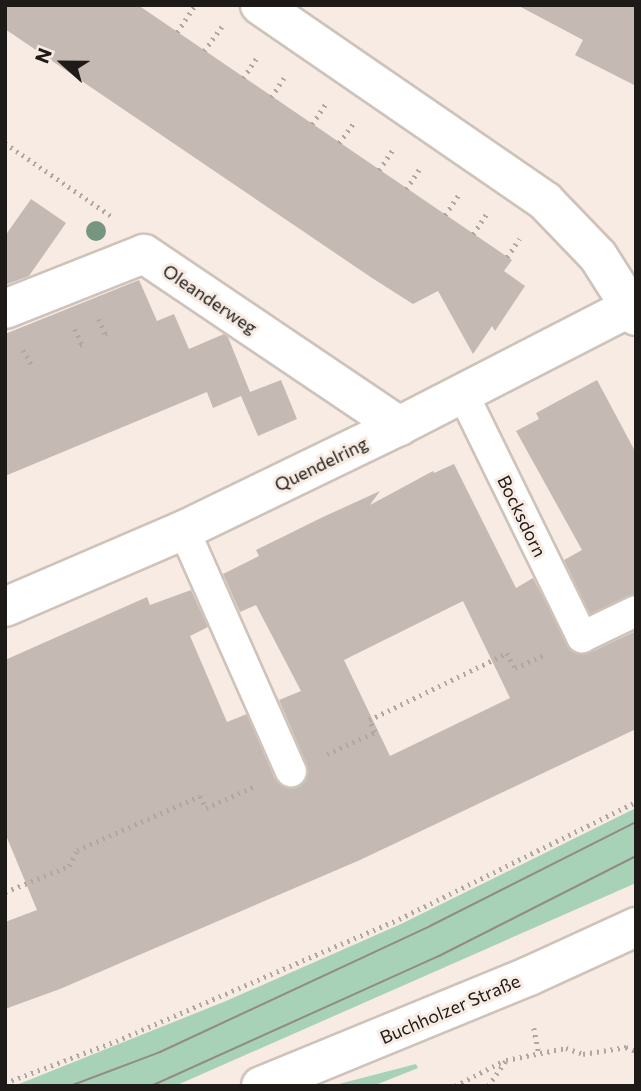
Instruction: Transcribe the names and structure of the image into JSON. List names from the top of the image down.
{
  "streets": {
    "street": ["Oleanderweg", "Quendelring", "Buchholzer Straße"],
    "lane": ["Bocksdorn"]
  },
  "crossings": [
    ["Oleanderweg", "Quendelring"],
    ["Quendelring", "Bocksdorn"]
  ],
  "north": "left"
}
